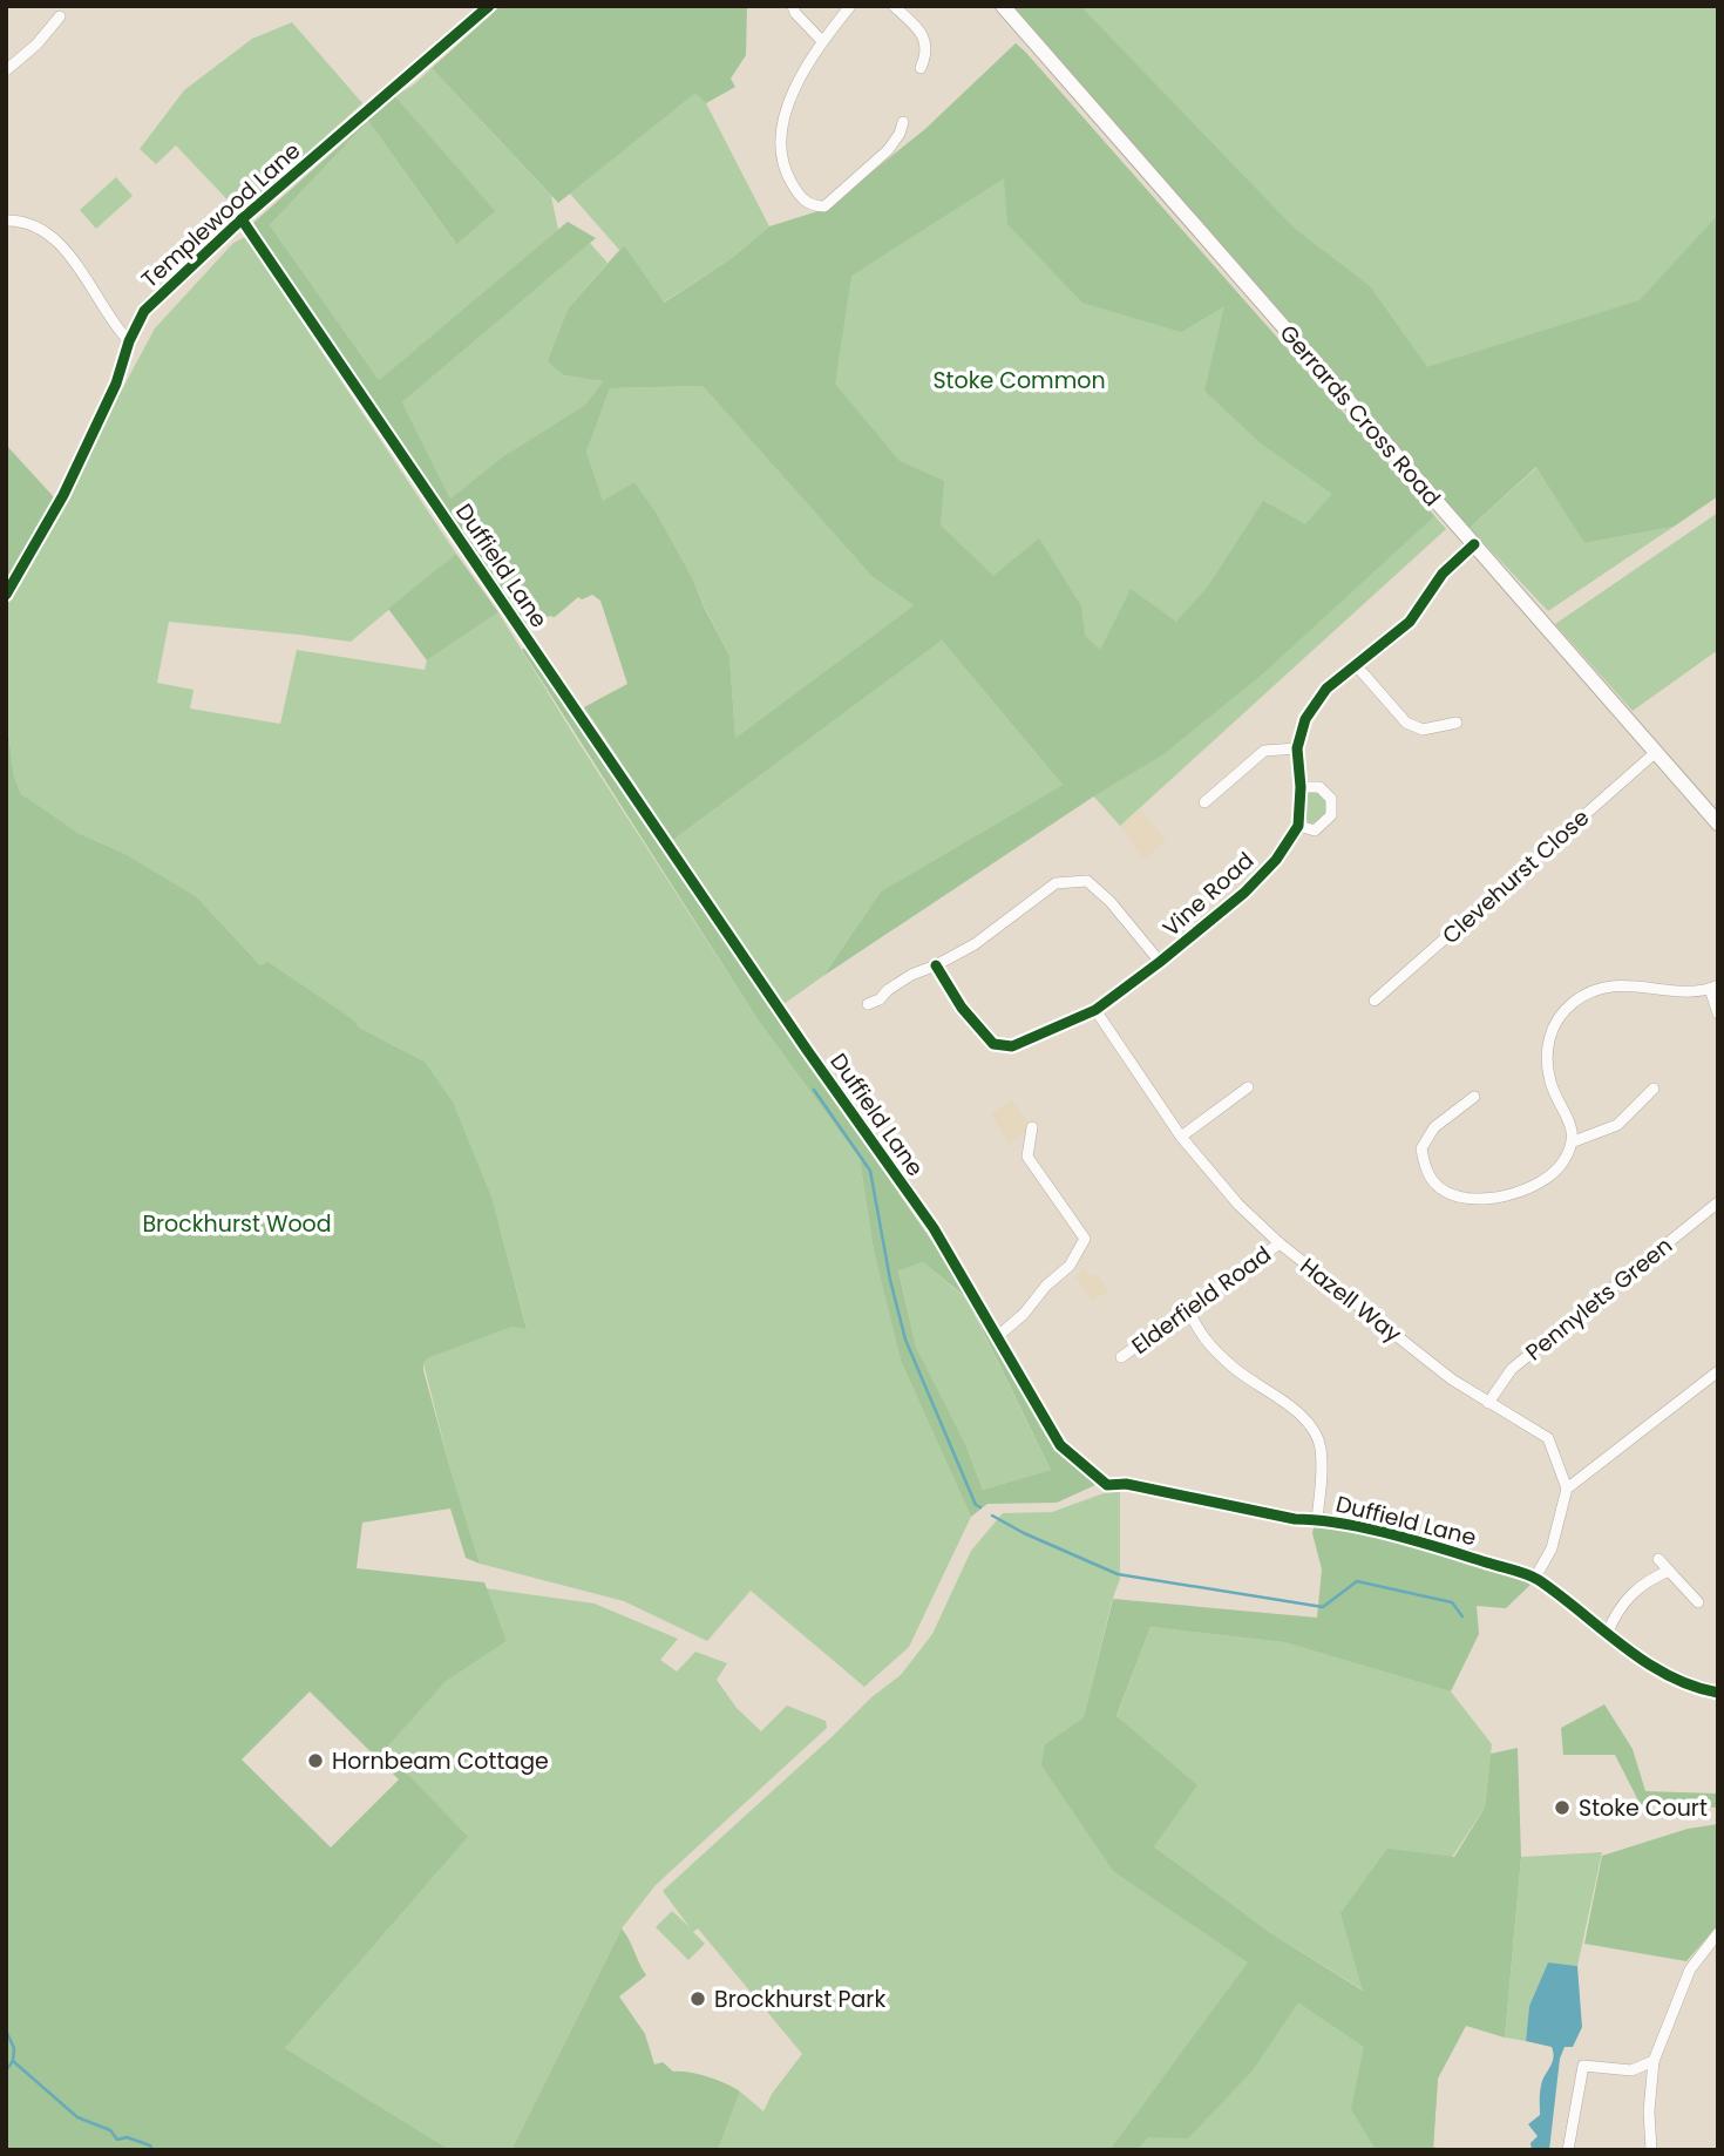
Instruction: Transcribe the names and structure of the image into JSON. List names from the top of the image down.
{
  "streets": {
    "main road": ["Gerrards Cross Road"],
    "street": [
      "Templewood Lane",
      "Duffield Lane",
      "Clevehurst Close",
      "Vine Road",
      "Pennylets Green",
      "Elderfield Road",
      "Hazell Way"
    ]
  },
  "crossings": [
    ["Templewood Lane", "Duffield Lane"],
    ["Gerrards Cross Road", "Clevehurst Close"],
    ["Gerrards Cross Road", "Vine Road"],
    ["Vine Road", "Hazell Way"],
    ["Pennylets Green", "Hazell Way"],
    ["Elderfield Road", "Hazell Way"]
  ],
  "parks": ["Stoke Common", "Brockhurst Wood"],
  "places": ["Hornbeam Cottage", "Stoke Court", "Brockhurst Park"]
}
